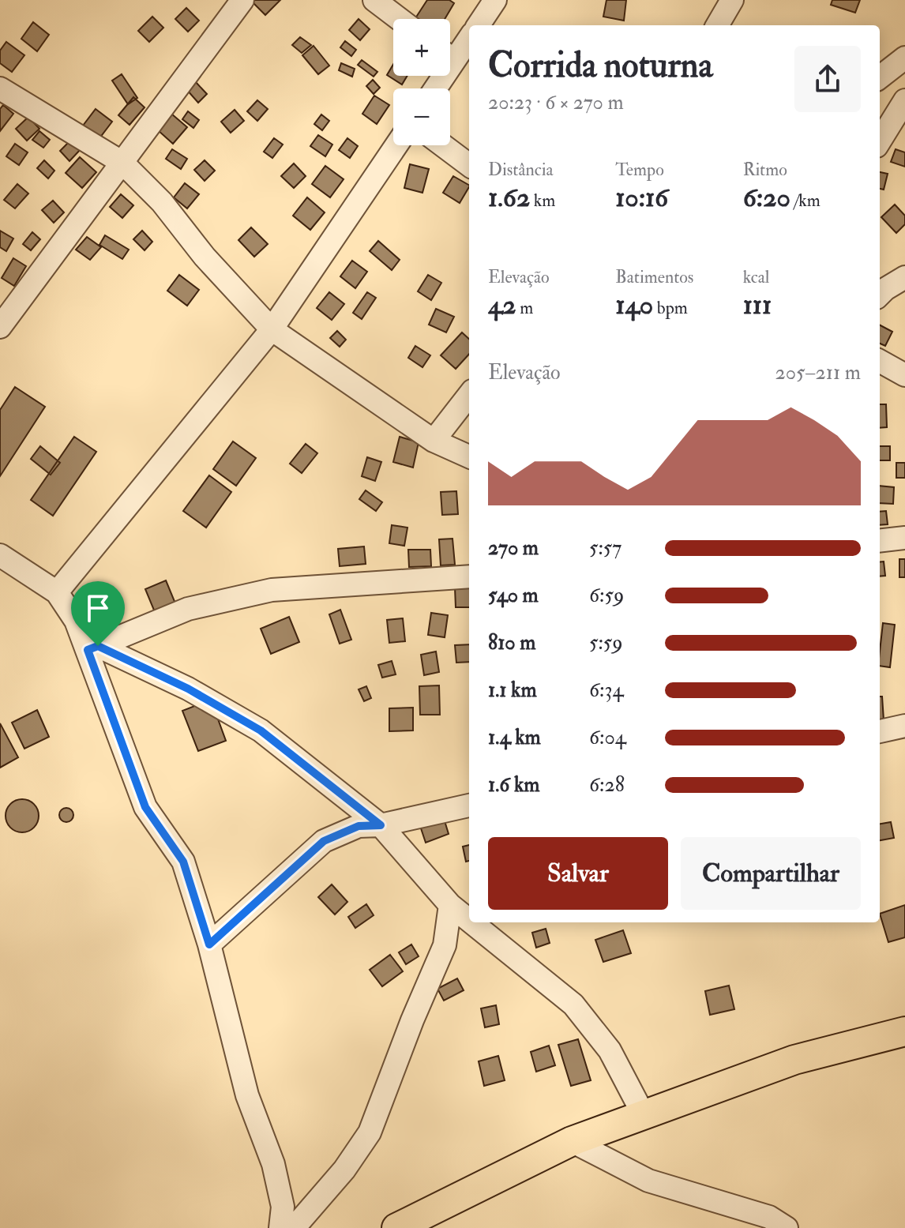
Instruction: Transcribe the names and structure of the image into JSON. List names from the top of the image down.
{
  "page": {
    "map_buttons": ["+", "−"],
    "heading": ["Corrida noturna", "20:23 · 6 × 270 m"],
    "stats": [
      ["Distância", "1.62 km"],
      ["Tempo", "10:16"],
      ["Ritmo", "6:20 /km"],
      ["Elevação", "42 m"],
      ["Batimentos", "140 bpm"],
      ["kcal", "111"]
    ],
    "chart": ["Elevação", "205–211 m"],
    "list": [
      {
        "name": "270 m",
        "note": "5:57"
      },
      {
        "name": "540 m",
        "note": "6:59"
      },
      {
        "name": "810 m",
        "note": "5:59"
      },
      {
        "name": "1.1 km",
        "note": "6:34"
      },
      {
        "name": "1.4 km",
        "note": "6:04"
      },
      {
        "name": "1.6 km",
        "note": "6:28"
      }
    ],
    "buttons": ["Salvar", "Compartilhar"]
  }
}
